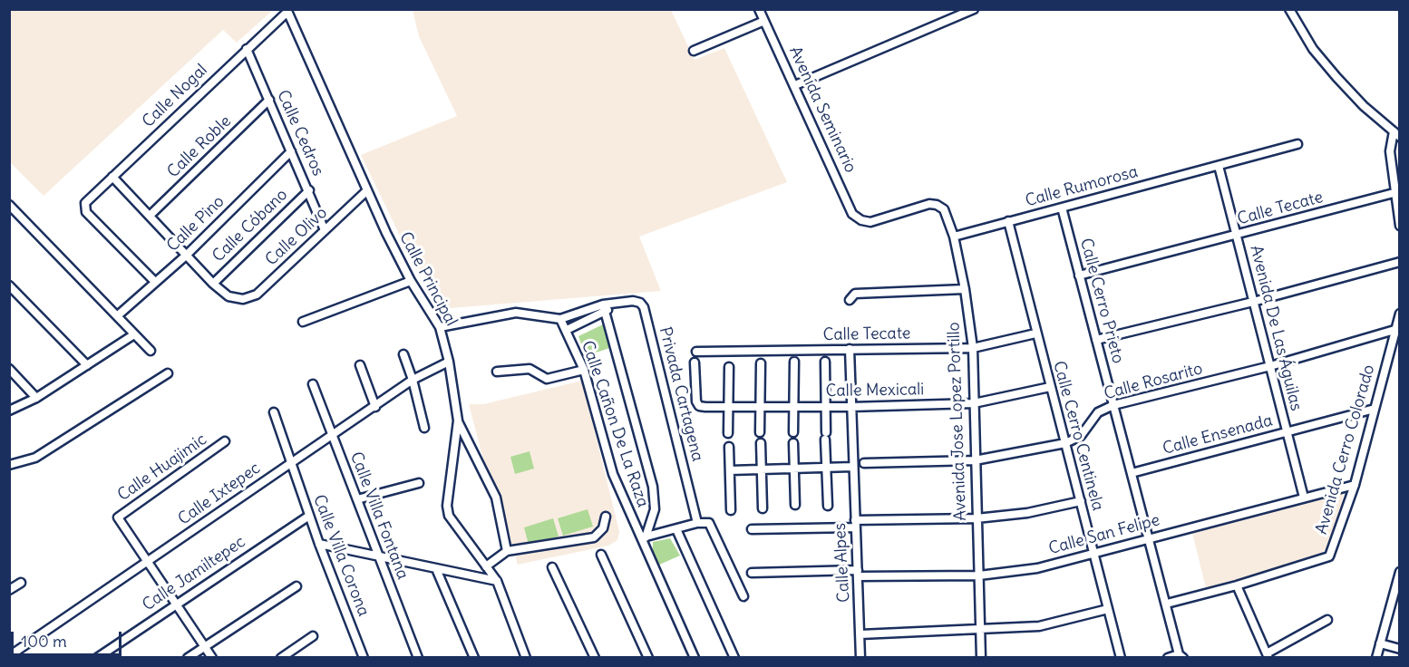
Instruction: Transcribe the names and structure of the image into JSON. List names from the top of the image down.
{
  "streets": {
    "street": [
      "Calle Nogal",
      "Avenida Seminario",
      "Calle Cedros",
      "Calle Roble",
      "Calle Rumorosa",
      "Calle Tecate",
      "Calle Pino",
      "Calle Cóbano",
      "Calle Olivo",
      "Calle Principal",
      "Calle Cerro Prieto",
      "Avenida De Las Águilas",
      "Calle Rosarito",
      "Calle Mexicali",
      "Privada Cartagena",
      "Avenida Jose Lopez Portillo",
      "Calle Cañon De La Raza",
      "Calle Ensenada",
      "Calle Cerro Centinela",
      "Avenida Cerro Colorado",
      "Calle Huajimic",
      "Calle Ixtepec",
      "Calle Villa Fontana",
      "Calle San Felipe",
      "Calle Villa Corona",
      "Calle Alpes",
      "Calle Jamiltepec"
    ]
  },
  "crossings": [
    ["Calle Nogal", "Calle Cedros"],
    ["Calle Nogal", "Calle Pino"],
    ["Calle Nogal", "Calle Principal"],
    ["Avenida Seminario", "Avenida Jose Lopez Portillo"],
    ["Calle Cedros", "Calle Roble"],
    ["Calle Cedros", "Calle Pino"],
    ["Calle Cedros", "Calle Cóbano"],
    ["Calle Cedros", "Calle Olivo"],
    ["Calle Rumorosa", "Calle Cerro Prieto"],
    ["Calle Rumorosa", "Avenida De Las Águilas"],
    ["Calle Rumorosa", "Avenida Jose Lopez Portillo"],
    ["Calle Rumorosa", "Calle Cerro Centinela"],
    ["Calle Tecate", "Calle Cerro Prieto"],
    ["Calle Tecate", "Avenida De Las Águilas"],
    ["Calle Tecate", "Avenida Jose Lopez Portillo"],
    ["Calle Tecate", "Calle Cerro Centinela"],
    ["Calle Tecate", "Calle Alpes"],
    ["Calle Cóbano", "Calle Olivo"],
    ["Calle Olivo", "Calle Principal"],
    ["Calle Principal", "Privada Cartagena"],
    ["Calle Principal", "Calle Ixtepec"],
    ["Calle Cerro Prieto", "Calle Rosarito"],
    ["Calle Cerro Prieto", "Calle Ensenada"],
    ["Calle Cerro Prieto", "Avenida Cerro Colorado"],
    ["Calle Cerro Prieto", "Calle San Felipe"],
    ["Avenida De Las Águilas", "Calle Rosarito"],
    ["Avenida De Las Águilas", "Calle Ensenada"],
    ["Avenida De Las Águilas", "Calle San Felipe"],
    ["Calle Rosarito", "Avenida Jose Lopez Portillo"],
    ["Calle Rosarito", "Calle Cerro Centinela"],
    ["Calle Rosarito", "Avenida Cerro Colorado"],
    ["Calle Mexicali", "Avenida Jose Lopez Portillo"],
    ["Calle Mexicali", "Calle Cerro Centinela"],
    ["Calle Mexicali", "Calle Alpes"],
    ["Privada Cartagena", "Calle Cañon De La Raza"],
    ["Avenida Jose Lopez Portillo", "Calle San Felipe"],
    ["Calle Ensenada", "Avenida Cerro Colorado"],
    ["Calle Cerro Centinela", "Calle San Felipe"],
    ["Avenida Cerro Colorado", "Calle San Felipe"],
    ["Calle Huajimic", "Calle Ixtepec"],
    ["Calle Ixtepec", "Calle Villa Fontana"],
    ["Calle Ixtepec", "Calle Villa Corona"],
    ["Calle San Felipe", "Calle Alpes"],
    ["Calle Villa Corona", "Calle Jamiltepec"]
  ],
  "scale_bar": "100 m"
}
